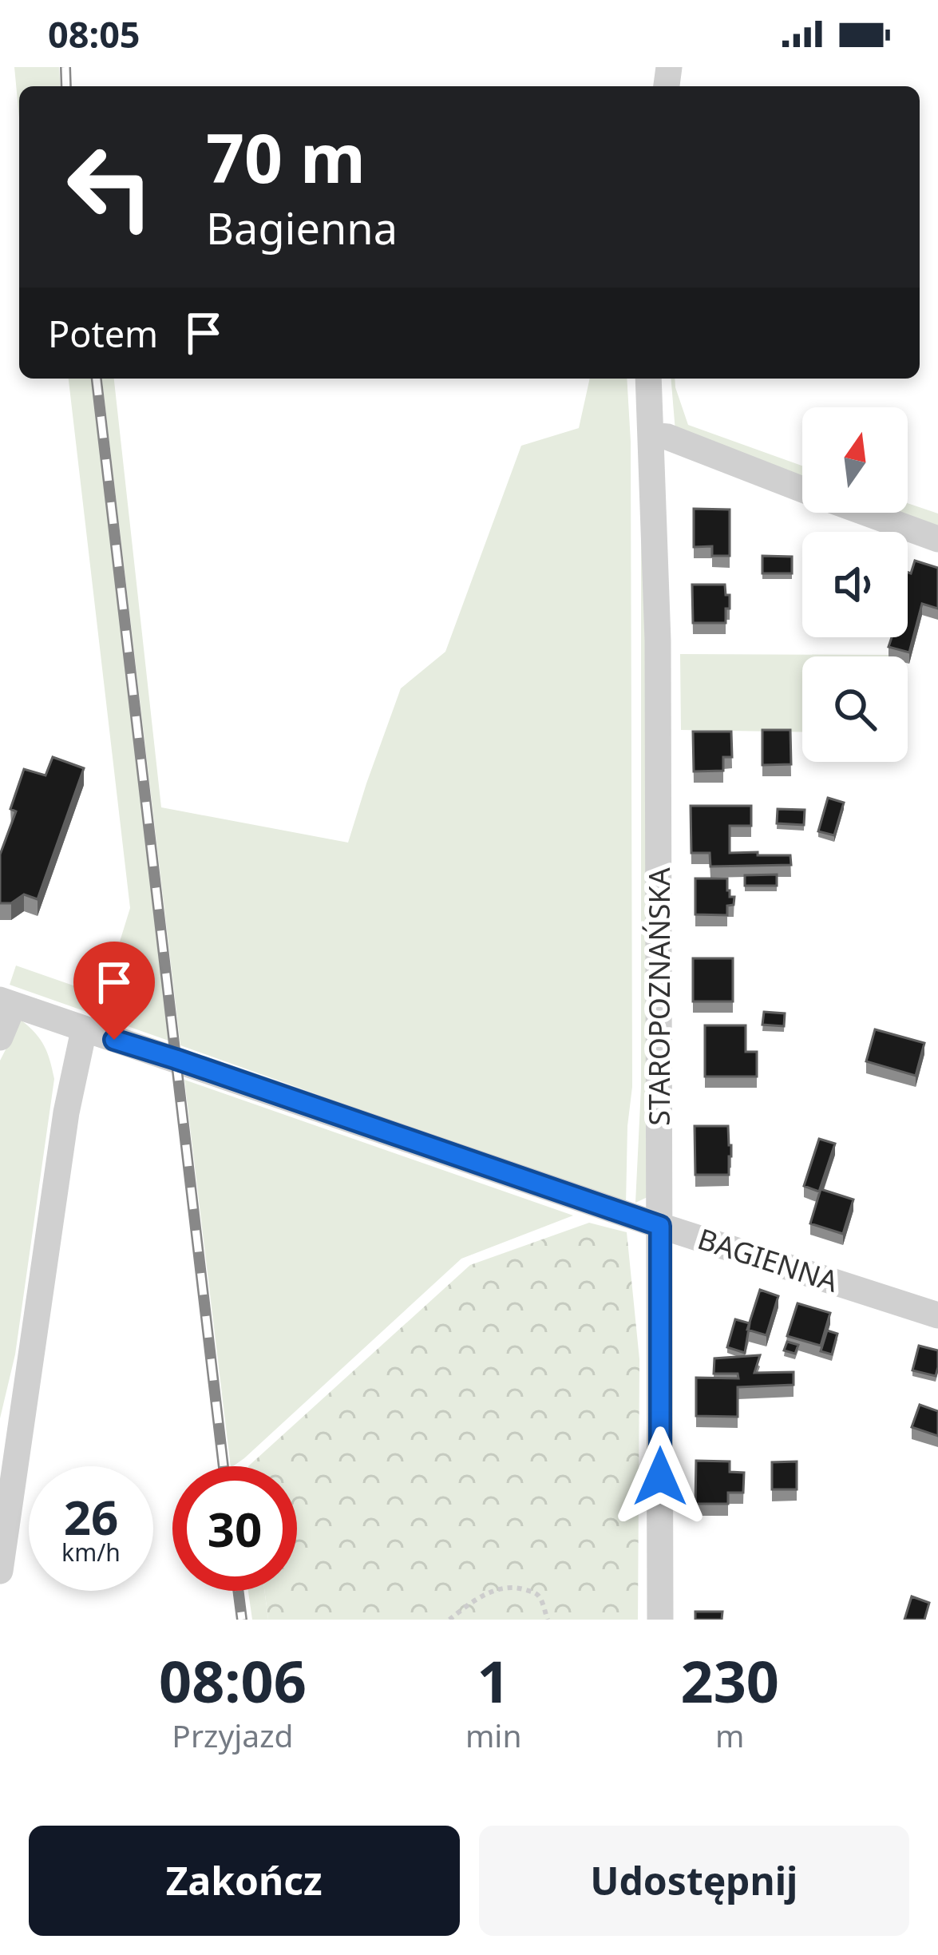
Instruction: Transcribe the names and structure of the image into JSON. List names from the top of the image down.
{
  "streets": {
    "street": ["STAROPOZNAŃSKA", "BAGIENNA"]
  },
  "crossings": [
    ["STAROPOZNAŃSKA", "BAGIENNA"]
  ],
  "north": "top",
  "page": {
    "status": "08:05",
    "turn": ["70 m", "Bagienna"],
    "then": "Potem",
    "speed": "26 km/h",
    "limit": "30",
    "eta": [
      "08:06",
      "Przyjazd",
      "1",
      "min",
      "230",
      "m"
    ],
    "buttons": ["Zakończ", "Udostępnij"]
  }
}
